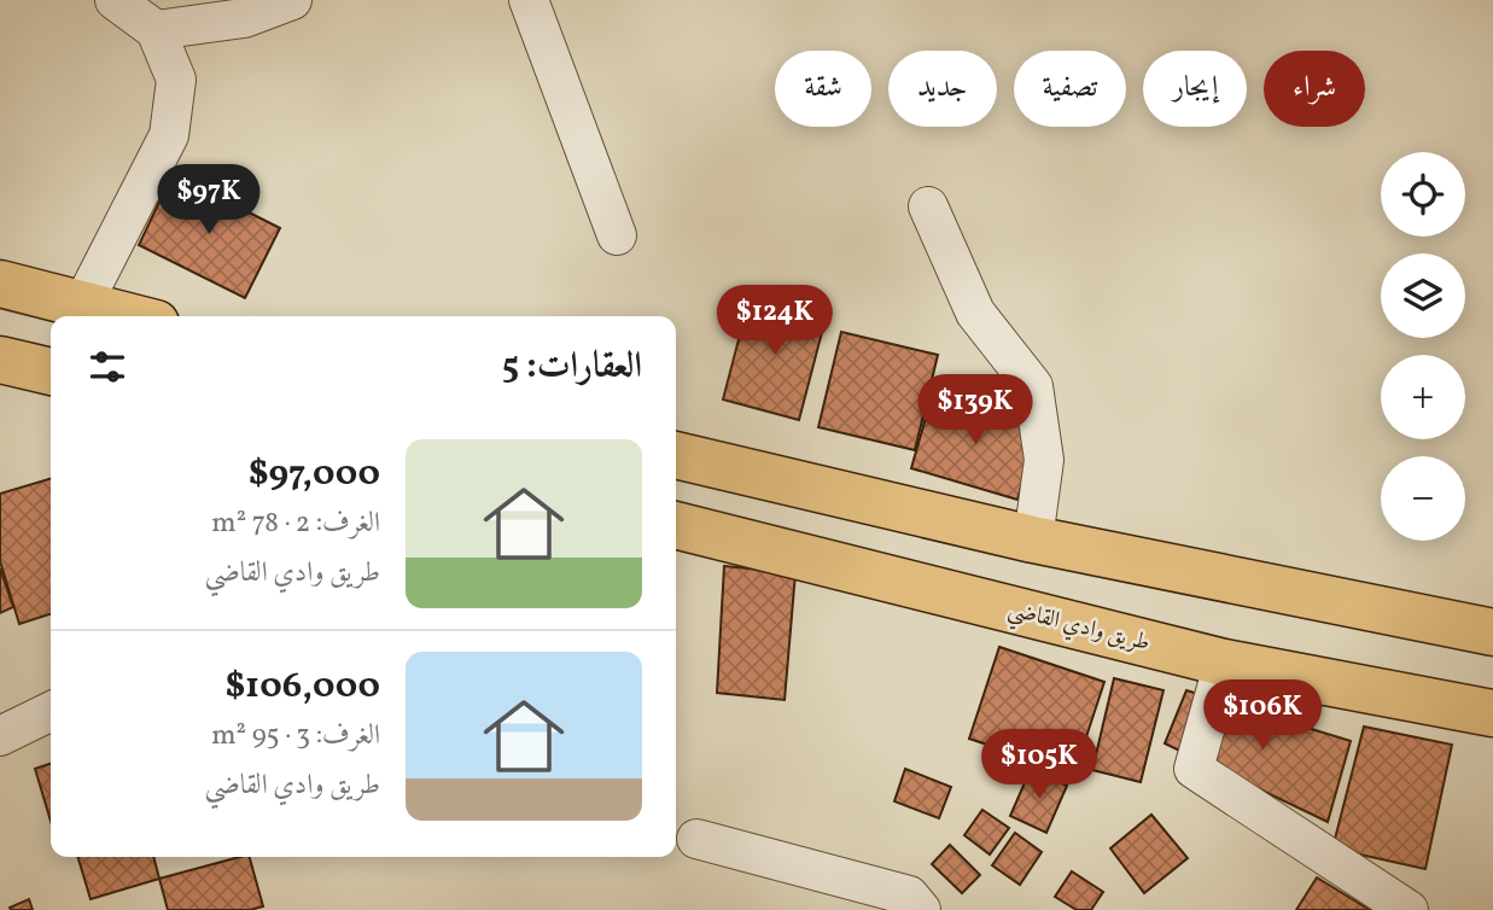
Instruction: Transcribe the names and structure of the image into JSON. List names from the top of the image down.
{
  "streets": {
    "main road": ["طريق وادي القاضي"]
  },
  "page": {
    "chip": [
      "شراء",
      "إيجار",
      "تصفية",
      "جديد",
      "شقة"
    ],
    "map_buttons": ["+", "−"],
    "price": [
      "$97K",
      "$124K",
      "$139K",
      "$106K",
      "$105K"
    ],
    "heading": "العقارات: 5",
    "list": [
      {
        "name": "$97,000",
        "note": "الغرف: 2 · 78 m² · طريق وادي القاضي"
      },
      {
        "name": "$106,000",
        "note": "الغرف: 3 · 95 m² · طريق وادي القاضي"
      }
    ]
  }
}
